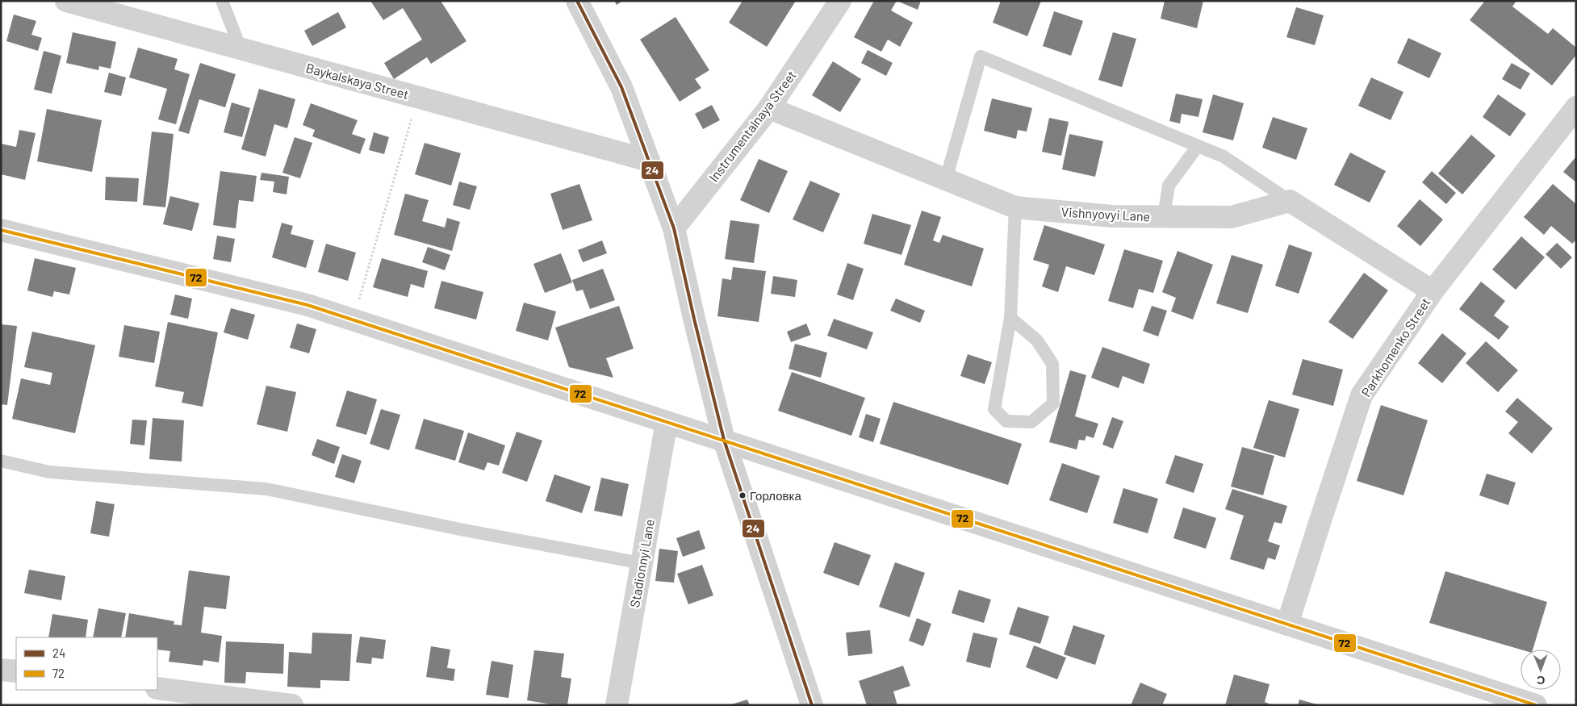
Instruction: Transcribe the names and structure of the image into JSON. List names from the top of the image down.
{
  "streets": {
    "street": [
      "Baykalskaya Street",
      "Instrumentalnaya Street",
      "Vishnyovyi Lane",
      "Parkhomenko Street",
      "Stadionnyi Lane"
    ]
  },
  "crossings": [
    ["Instrumentalnaya Street", "Vishnyovyi Lane"]
  ],
  "places": ["Горловка"],
  "lines": ["transit line 24", "transit line 72"],
  "legend": ["24", "72"],
  "north": "bottom"
}
